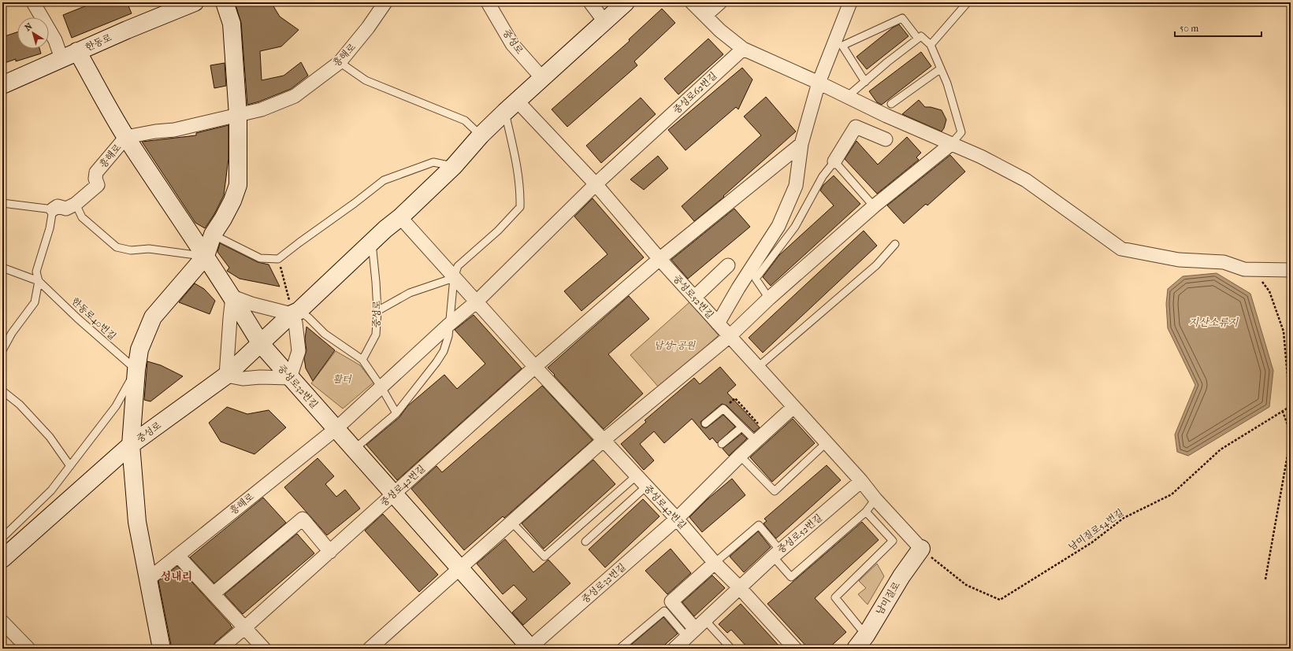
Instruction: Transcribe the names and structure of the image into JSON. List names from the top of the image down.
{
  "streets": {
    "street": [
      "중성로",
      "한동로",
      "흥해로",
      "중성로62번길",
      "중성로52번길",
      "중성로32번길",
      "중성로42번길",
      "남미질로"
    ],
    "lane": ["한동로40번길"],
    "path": ["남미질로54번길"]
  },
  "crossings": [
    ["중성로", "중성로52번길"],
    ["중성로", "중성로32번길"],
    ["중성로", "중성로42번길"],
    ["한동로", "중성로32번길"],
    ["흥해로", "중성로32번길"],
    ["중성로62번길", "중성로52번길"],
    ["중성로52번길", "중성로42번길"],
    ["중성로52번길", "남미질로54번길"],
    ["중성로52번길", "남미질로"],
    ["중성로32번길", "중성로42번길"],
    ["남미질로54번길", "남미질로"]
  ],
  "districts": ["성내리"],
  "water": ["지산소류지"],
  "parks": ["남성7공원", "활터"],
  "scale_bar": "50 m",
  "north": "top left"
}
